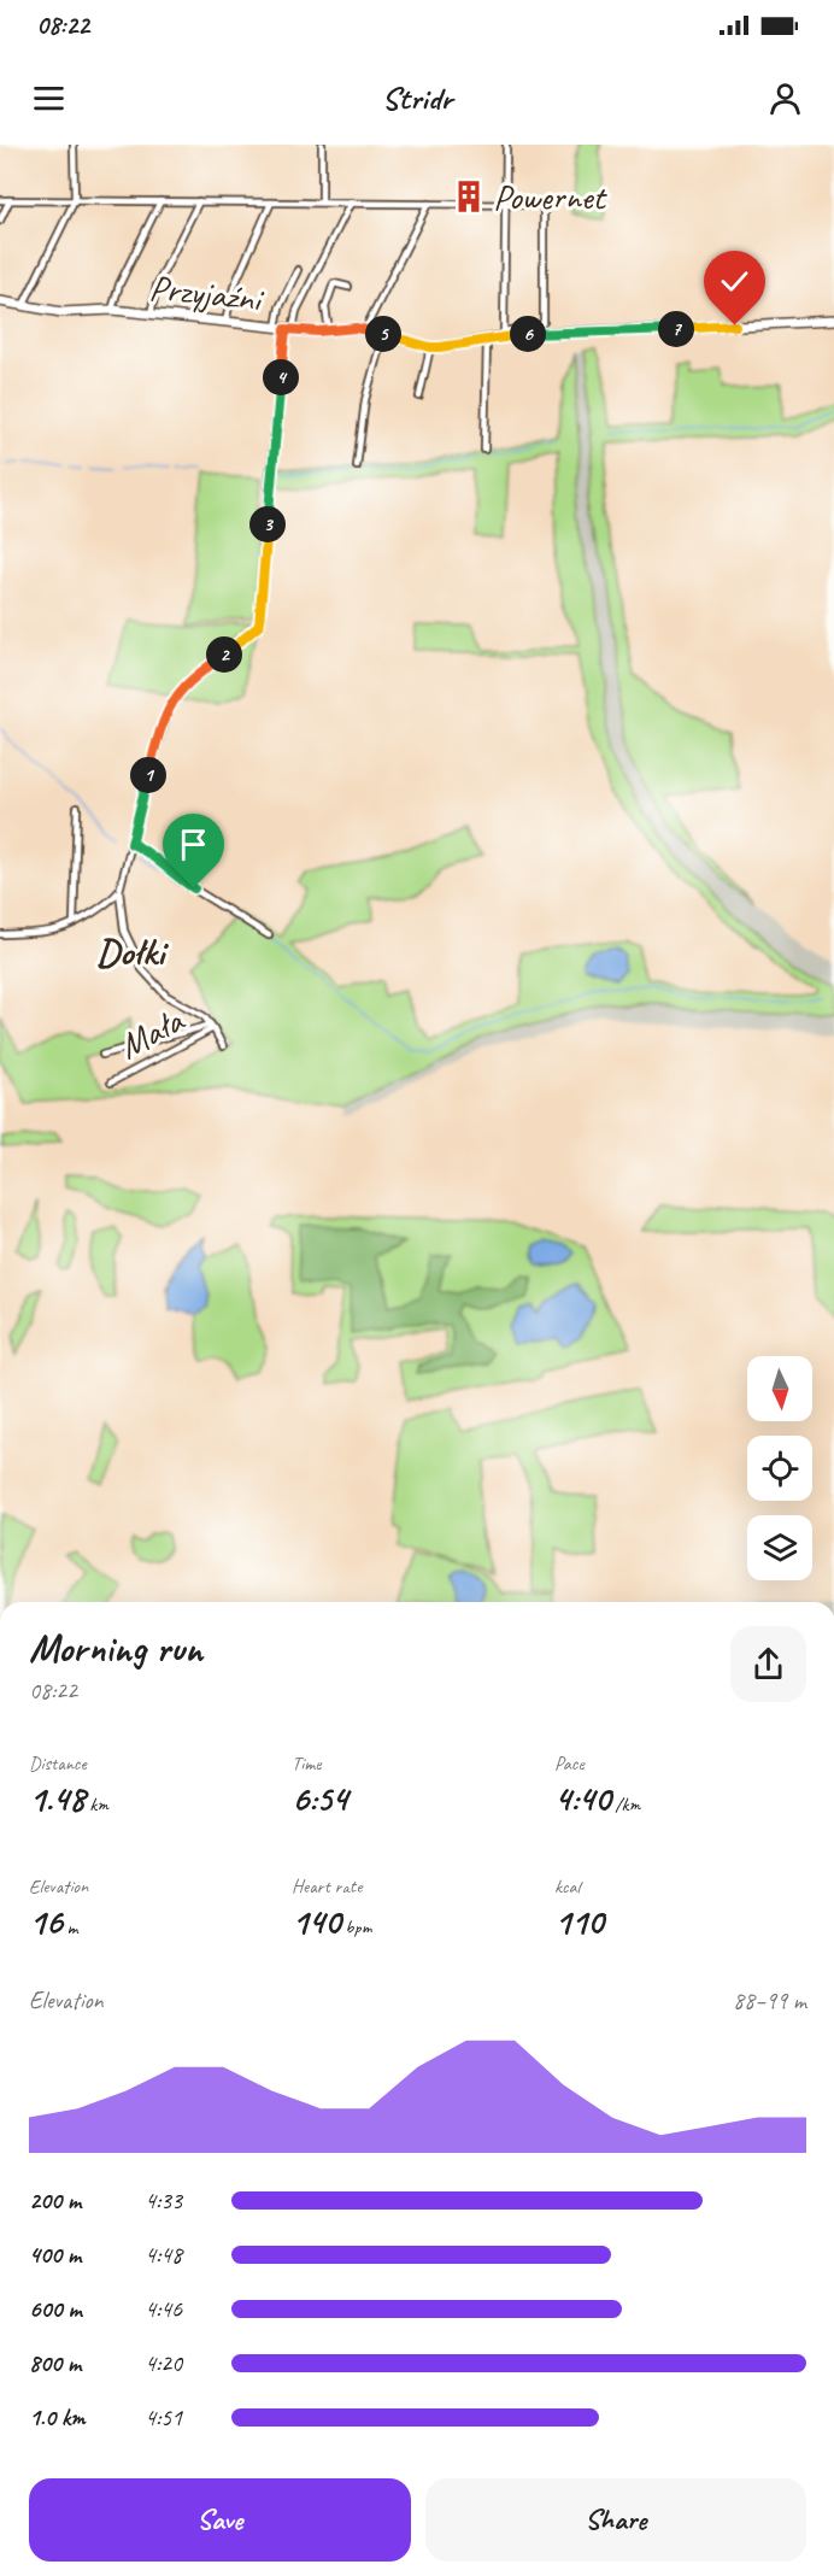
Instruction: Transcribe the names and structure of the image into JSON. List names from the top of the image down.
{
  "streets": {
    "street": ["Przyjaźni", "Mała"]
  },
  "districts": ["Dołki"],
  "places": {
    "building": ["Powernet"]
  },
  "north": "bottom",
  "page": {
    "status": "08:22",
    "header": "Stridr",
    "pins": [
      "7",
      "5",
      "6",
      "4",
      "3",
      "2",
      "1"
    ],
    "heading": ["Morning run", "08:22"],
    "stats": [
      ["Distance", "1.48 km"],
      ["Time", "6:54"],
      ["Pace", "4:40 /km"],
      ["Elevation", "16 m"],
      ["Heart rate", "140 bpm"],
      ["kcal", "110"]
    ],
    "chart": ["Elevation", "88–99 m"],
    "list": [
      {
        "name": "200 m",
        "note": "4:33"
      },
      {
        "name": "400 m",
        "note": "4:48"
      },
      {
        "name": "600 m",
        "note": "4:46"
      },
      {
        "name": "800 m",
        "note": "4:20"
      },
      {
        "name": "1.0 km",
        "note": "4:51"
      }
    ],
    "buttons": ["Save", "Share"]
  }
}
